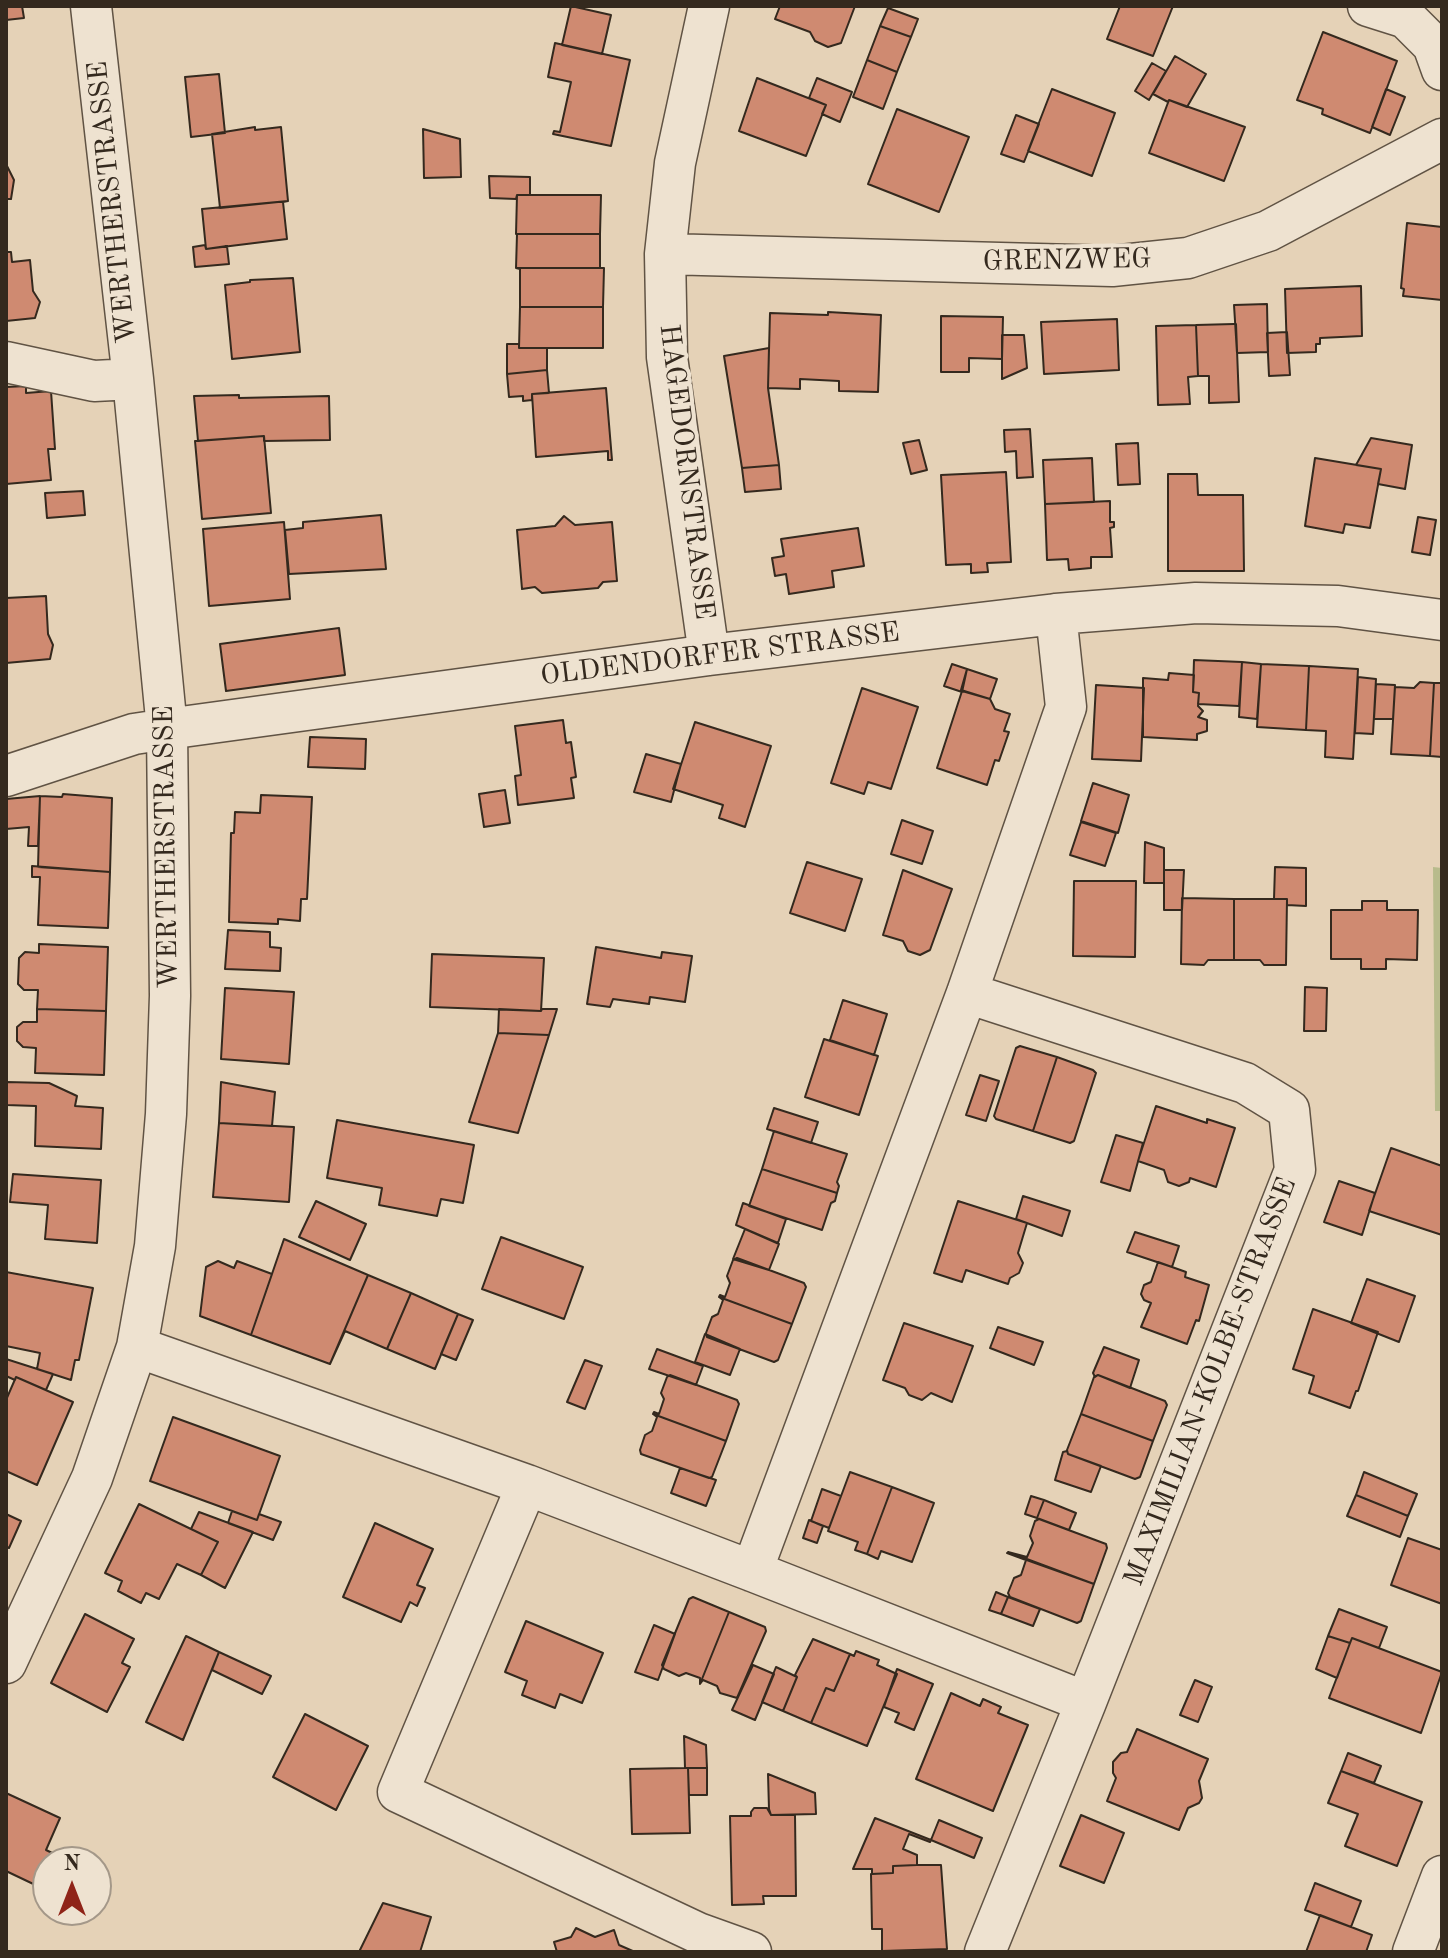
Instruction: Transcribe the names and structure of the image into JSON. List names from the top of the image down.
{
  "streets": {
    "street": [
      "WERTHERSTRASSE",
      "GRENZWEG",
      "HAGEDORNSTRASSE",
      "OLDENDORFER STRASSE",
      "MAXIMILIAN-KOLBE-STRASSE"
    ]
  },
  "crossings": [
    ["WERTHERSTRASSE", "OLDENDORFER STRASSE"],
    ["GRENZWEG", "HAGEDORNSTRASSE"],
    ["HAGEDORNSTRASSE", "OLDENDORFER STRASSE"]
  ],
  "north": "top"
}
